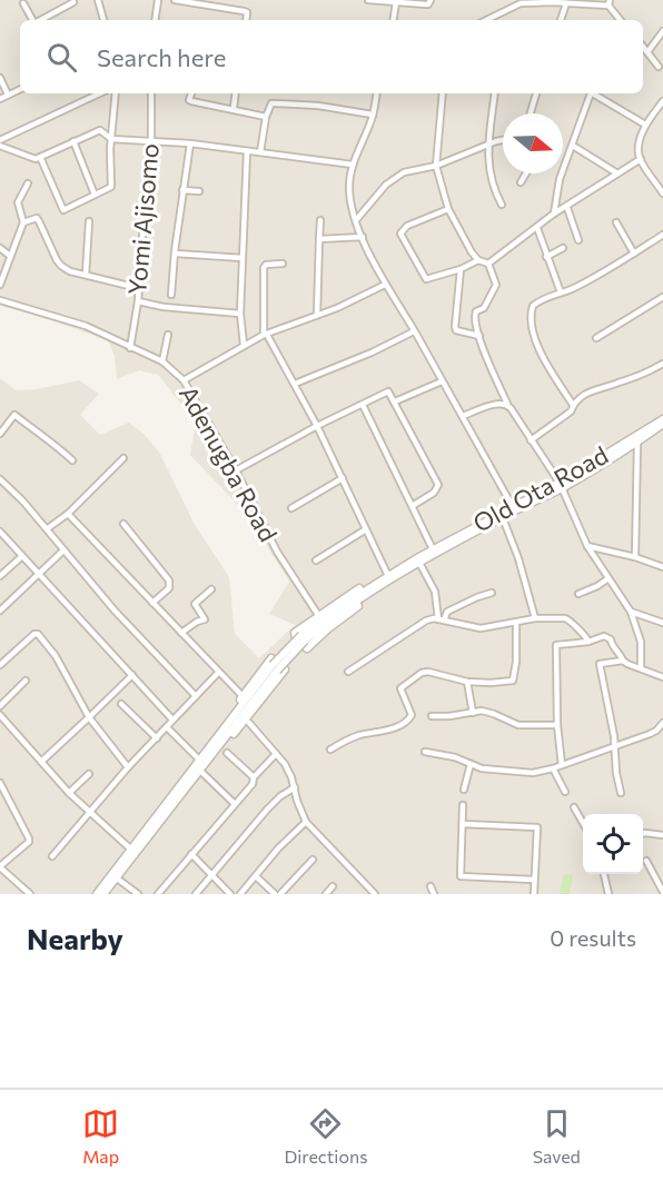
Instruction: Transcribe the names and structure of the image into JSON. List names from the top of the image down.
{
  "streets": {
    "street": ["Yomi Ajisomo", "Adenugba Road", "Old Ota Road"]
  },
  "crossings": [
    ["Yomi Ajisomo", "Adenugba Road"]
  ],
  "north": "right",
  "page": {
    "search": "Search here",
    "heading": ["Nearby", "0 results"],
    "nav": ["Map", "Directions", "Saved"]
  }
}
